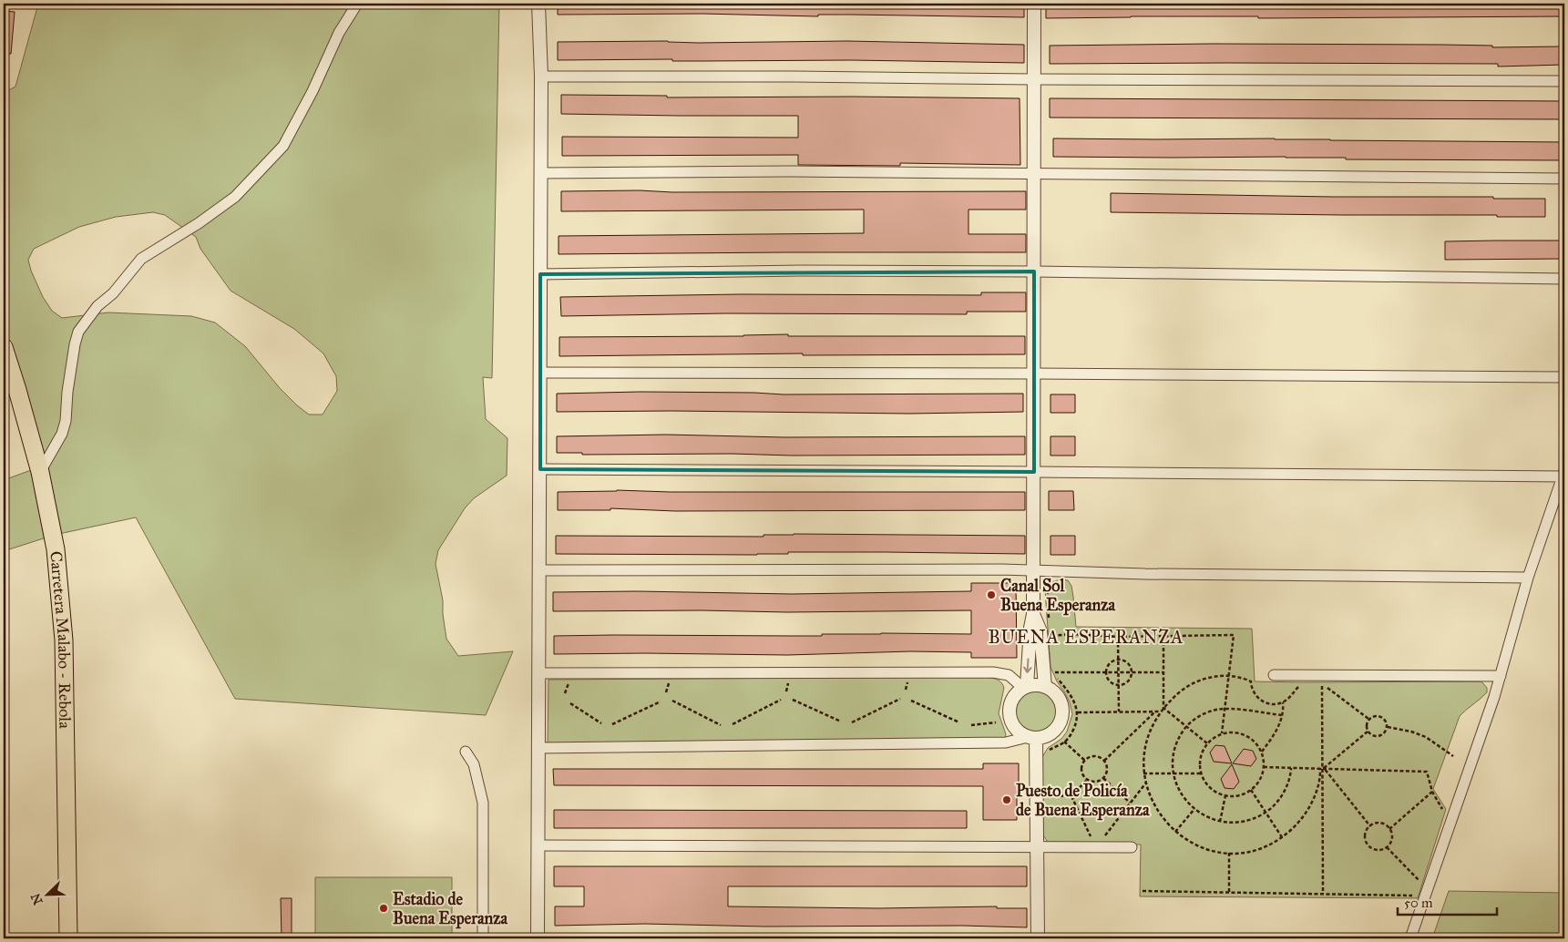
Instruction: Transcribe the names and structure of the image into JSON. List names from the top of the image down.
{
  "streets": {
    "main road": ["Carretera Malabo - Rebola"]
  },
  "districts": ["BUENA ESPERANZA"],
  "places": ["Canal Sol Buena Esperanza", "Puesto de Policía de Buena Esperanza", "Estadio de Buena Esperanza"],
  "scale_bar": "50 m",
  "north": "bottom left"
}
